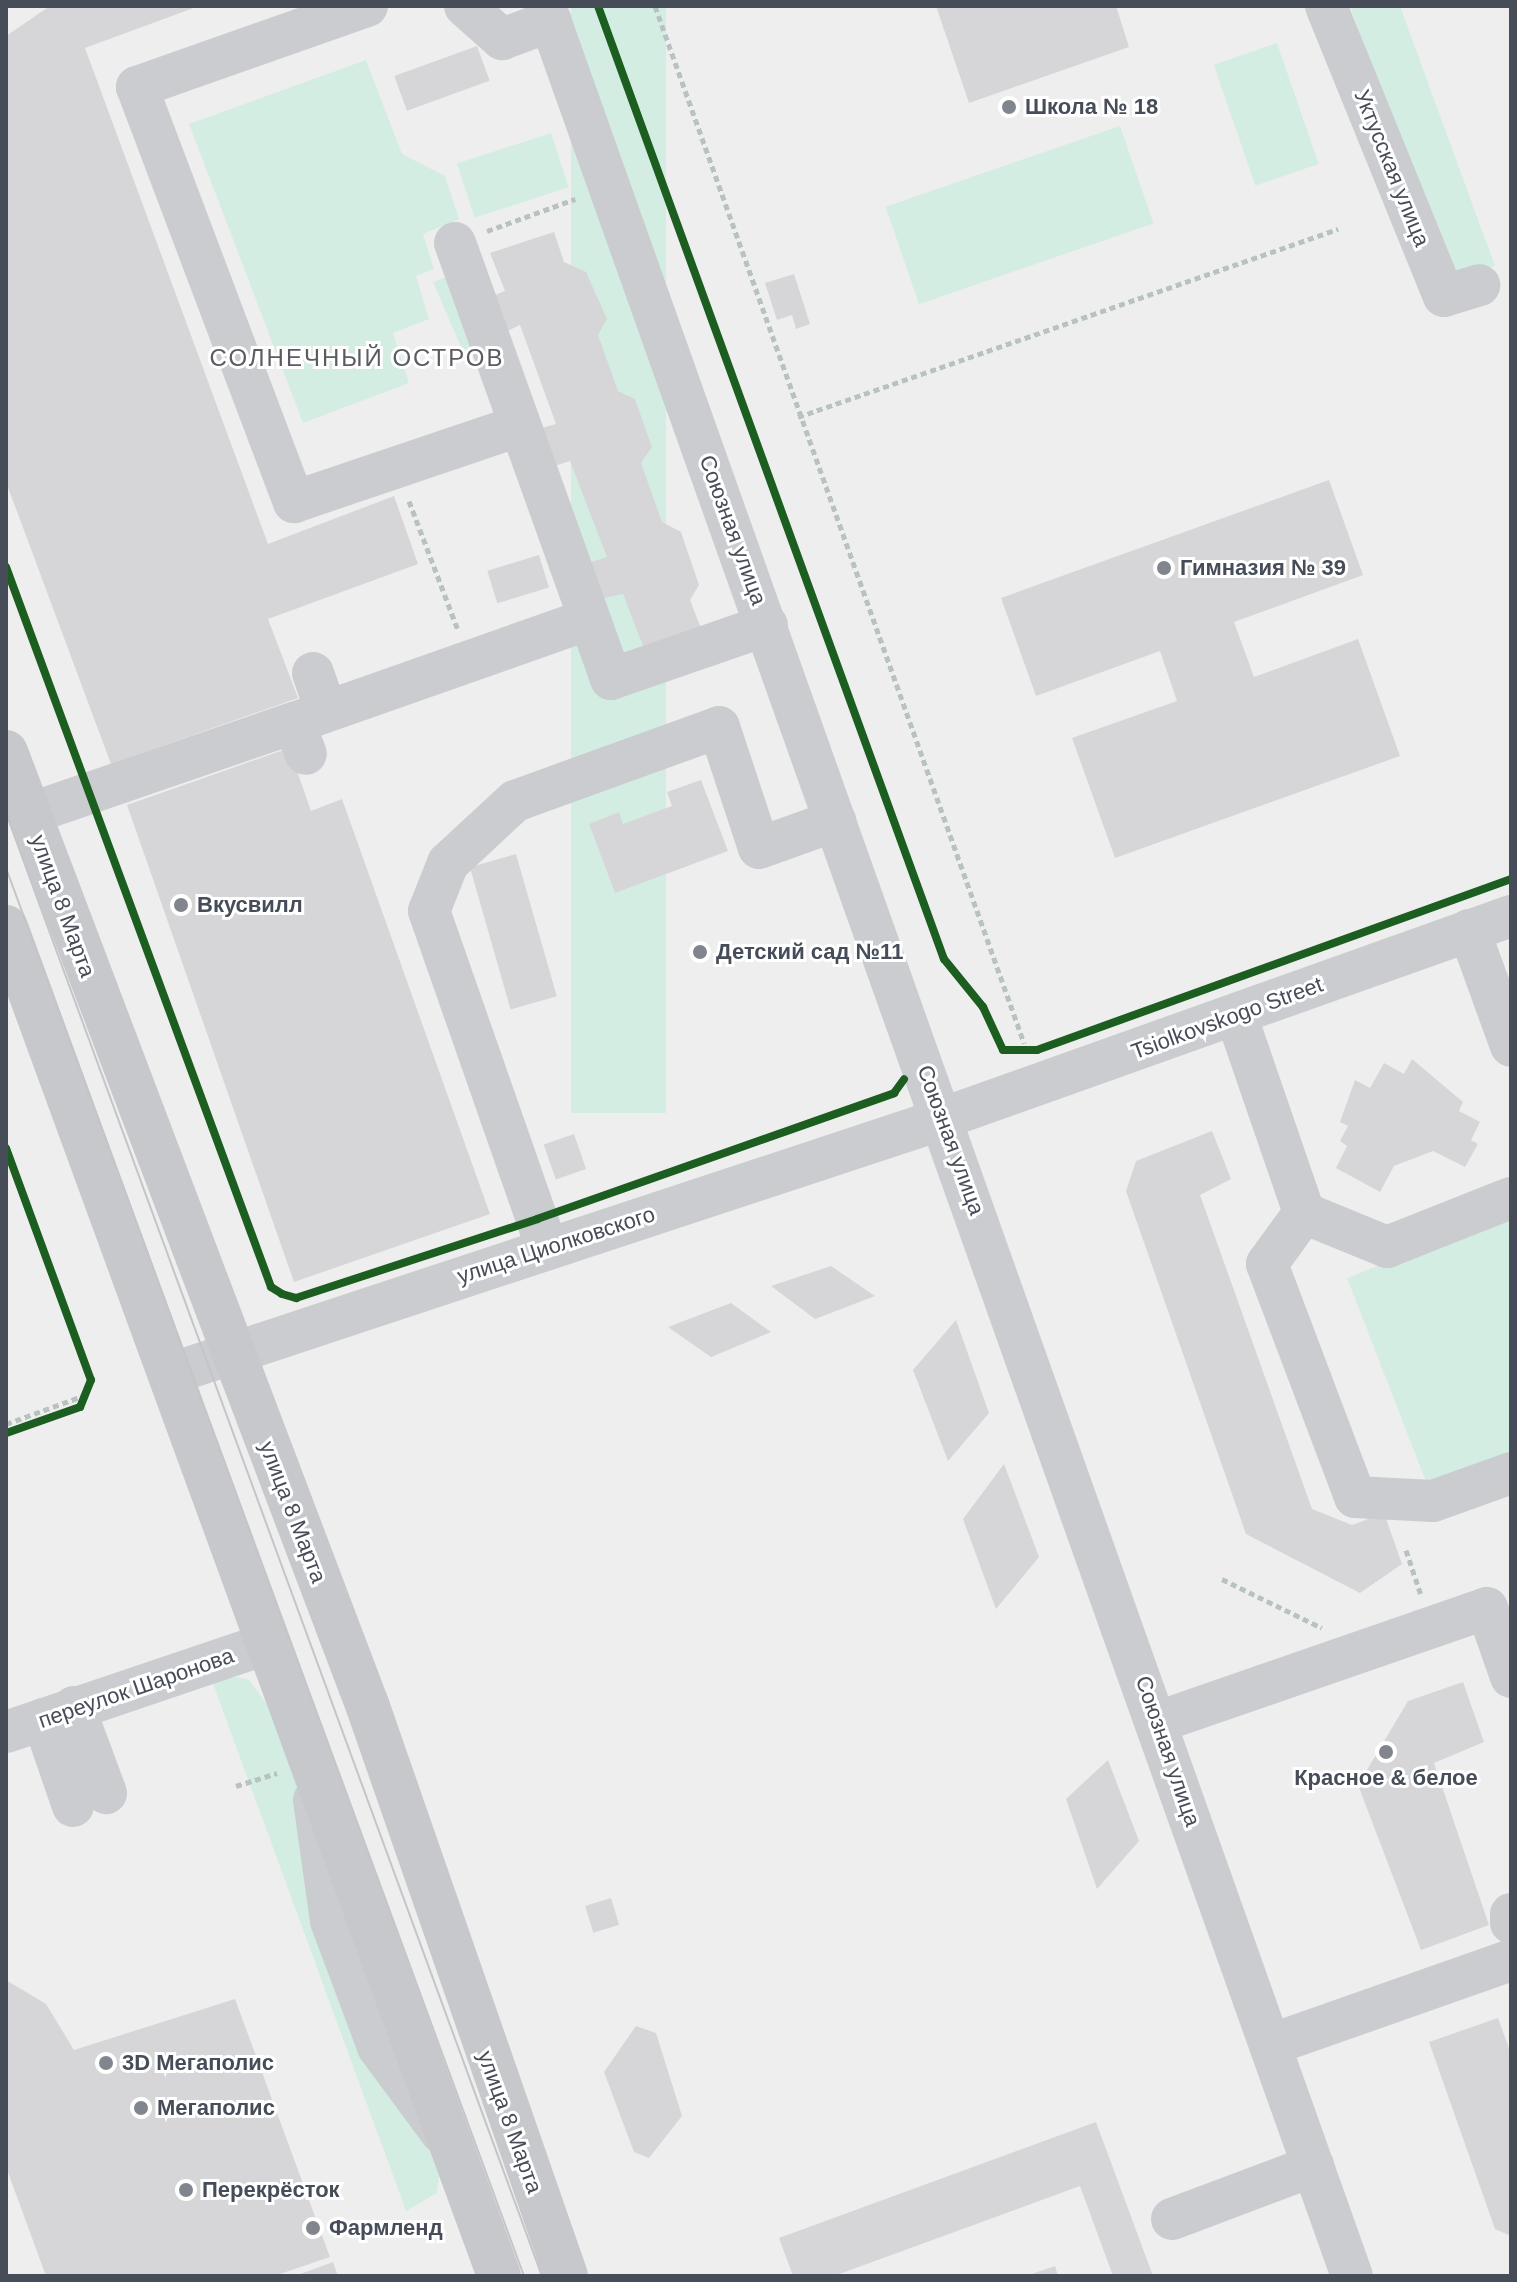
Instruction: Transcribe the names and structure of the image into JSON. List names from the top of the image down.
{
  "streets": {
    "main road": ["улица 8 Марта"],
    "street": [
      "Уктусская улица",
      "Союзная улица",
      "Tsiolkovskogo Street",
      "улица Циолковского",
      "переулок Шаронова"
    ]
  },
  "crossings": [
    ["Союзная улица", "Tsiolkovskogo Street"],
    ["Союзная улица", "улица Циолковского"],
    ["улица 8 Марта", "улица Циолковского"],
    ["Tsiolkovskogo Street", "улица Циолковского"]
  ],
  "districts": ["СОЛНЕЧНЫЙ ОСТРОВ"],
  "places": [
    "Школа № 18",
    "Гимназия № 39",
    "Вкусвилл",
    "Детский сад №11",
    "Красное & белое",
    "3D Мегаполис",
    "Мегаполис",
    "Перекрёсток",
    "Фармленд"
  ]
}
